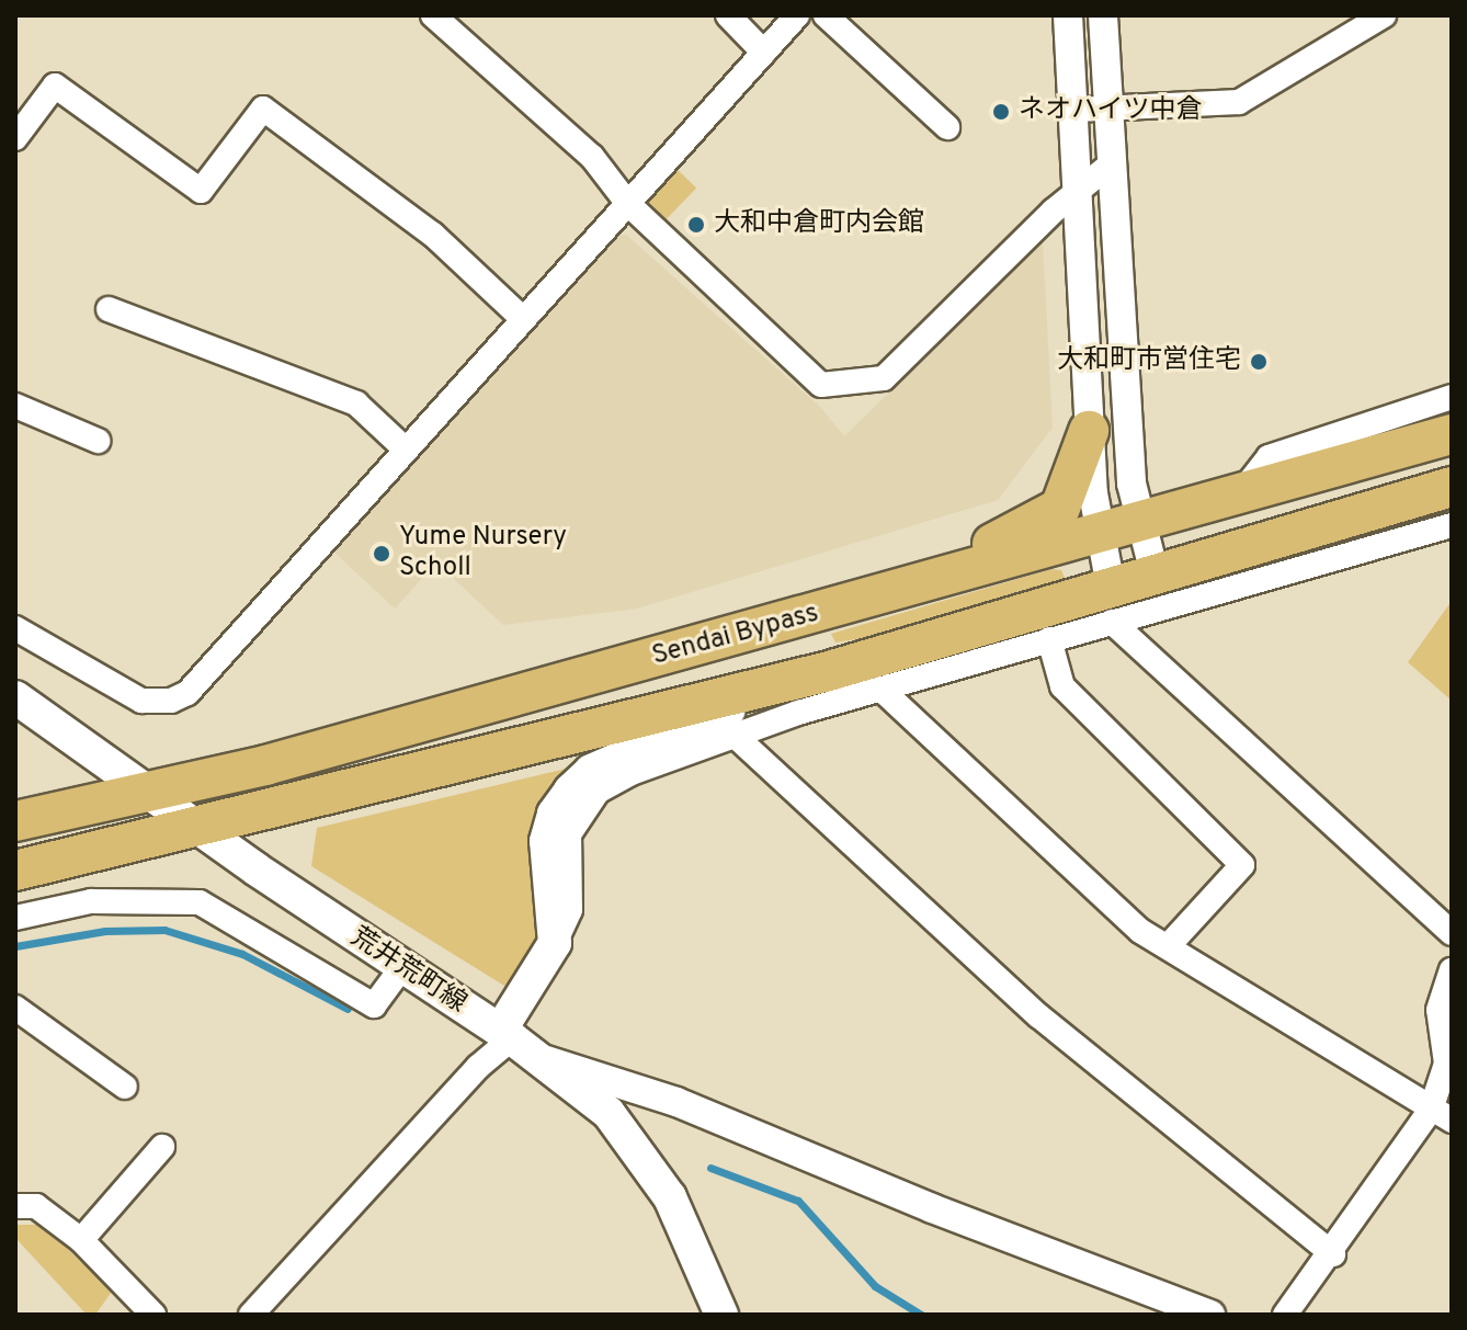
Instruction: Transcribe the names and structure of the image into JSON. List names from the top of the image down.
{
  "streets": {
    "highway": ["Sendai Bypass"],
    "main road": ["荒井荒町線"]
  },
  "crossings": [
    ["Sendai Bypass", "荒井荒町線"]
  ],
  "places": [
    "ネオハイツ中倉",
    "大和中倉町内会館",
    "大和町市営住宅",
    "Yume Nursery Scholl"
  ]
}
